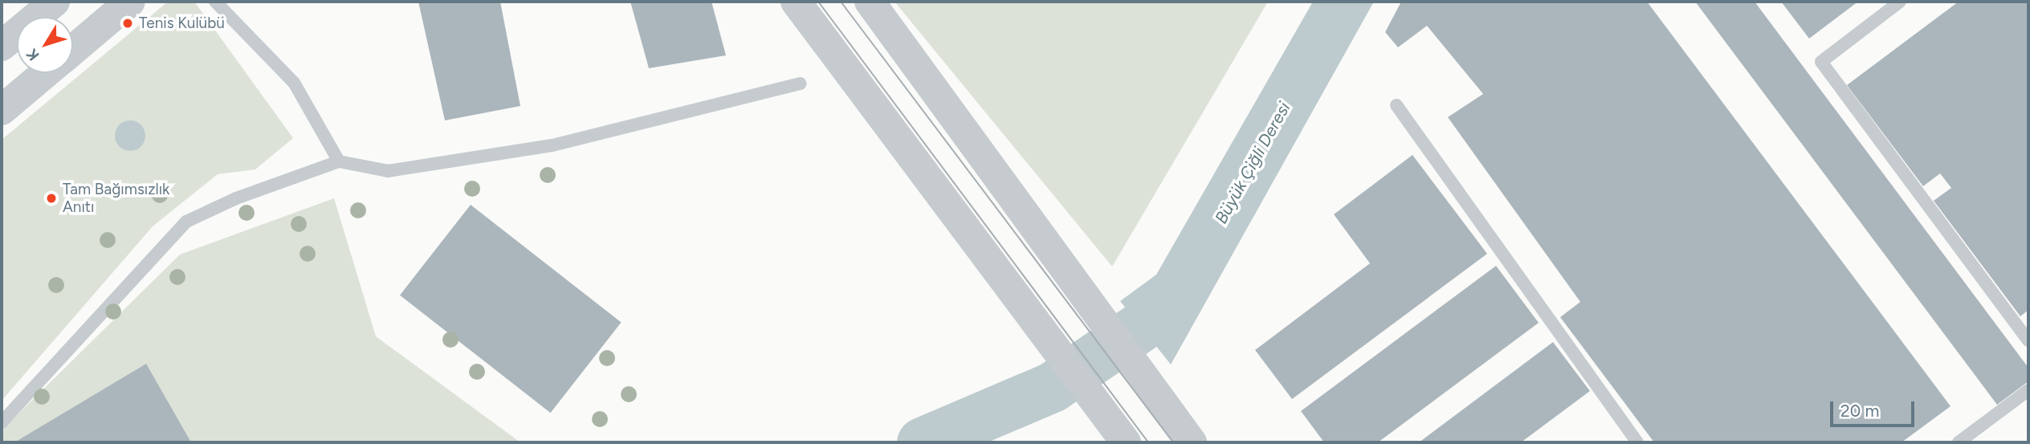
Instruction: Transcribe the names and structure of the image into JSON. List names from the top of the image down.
{
  "water": ["Büyük Çiğli Deresi"],
  "places": ["Tenis Kulübü", "Tam Bağımsızlık Anıtı"],
  "scale_bar": "20 m",
  "north": "bottom left"
}
